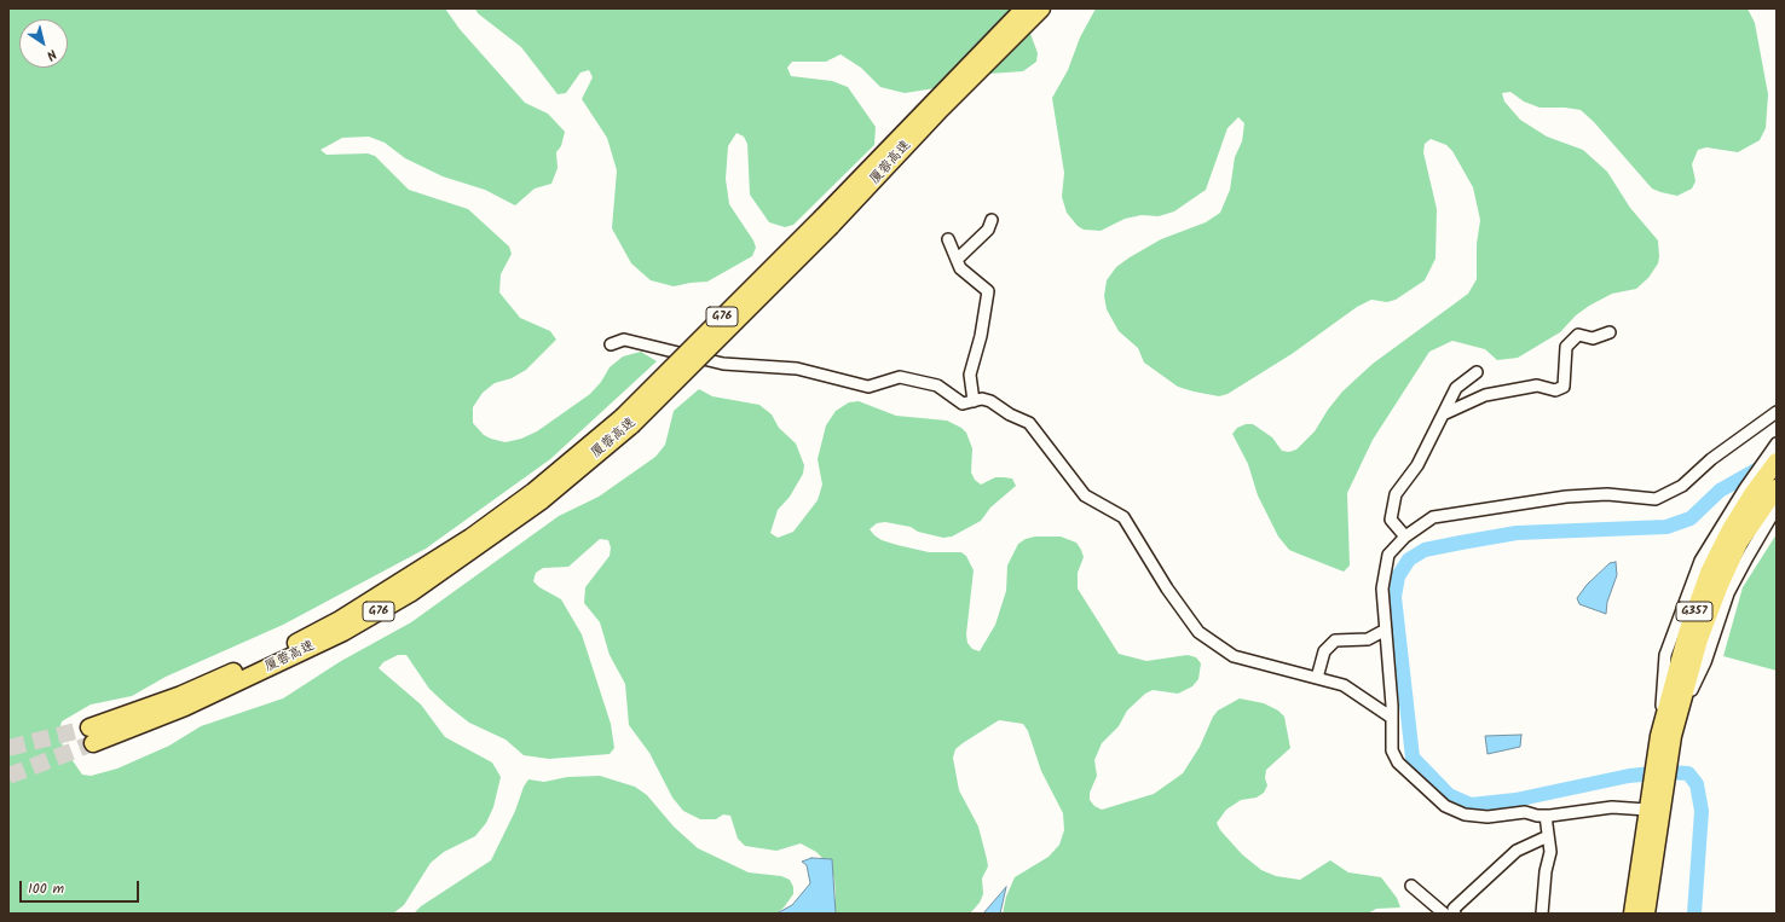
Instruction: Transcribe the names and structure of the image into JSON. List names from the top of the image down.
{
  "streets": {
    "highway": ["厦蓉高速", "G76", "G357"]
  },
  "scale_bar": "100 m",
  "north": "bottom right"
}
